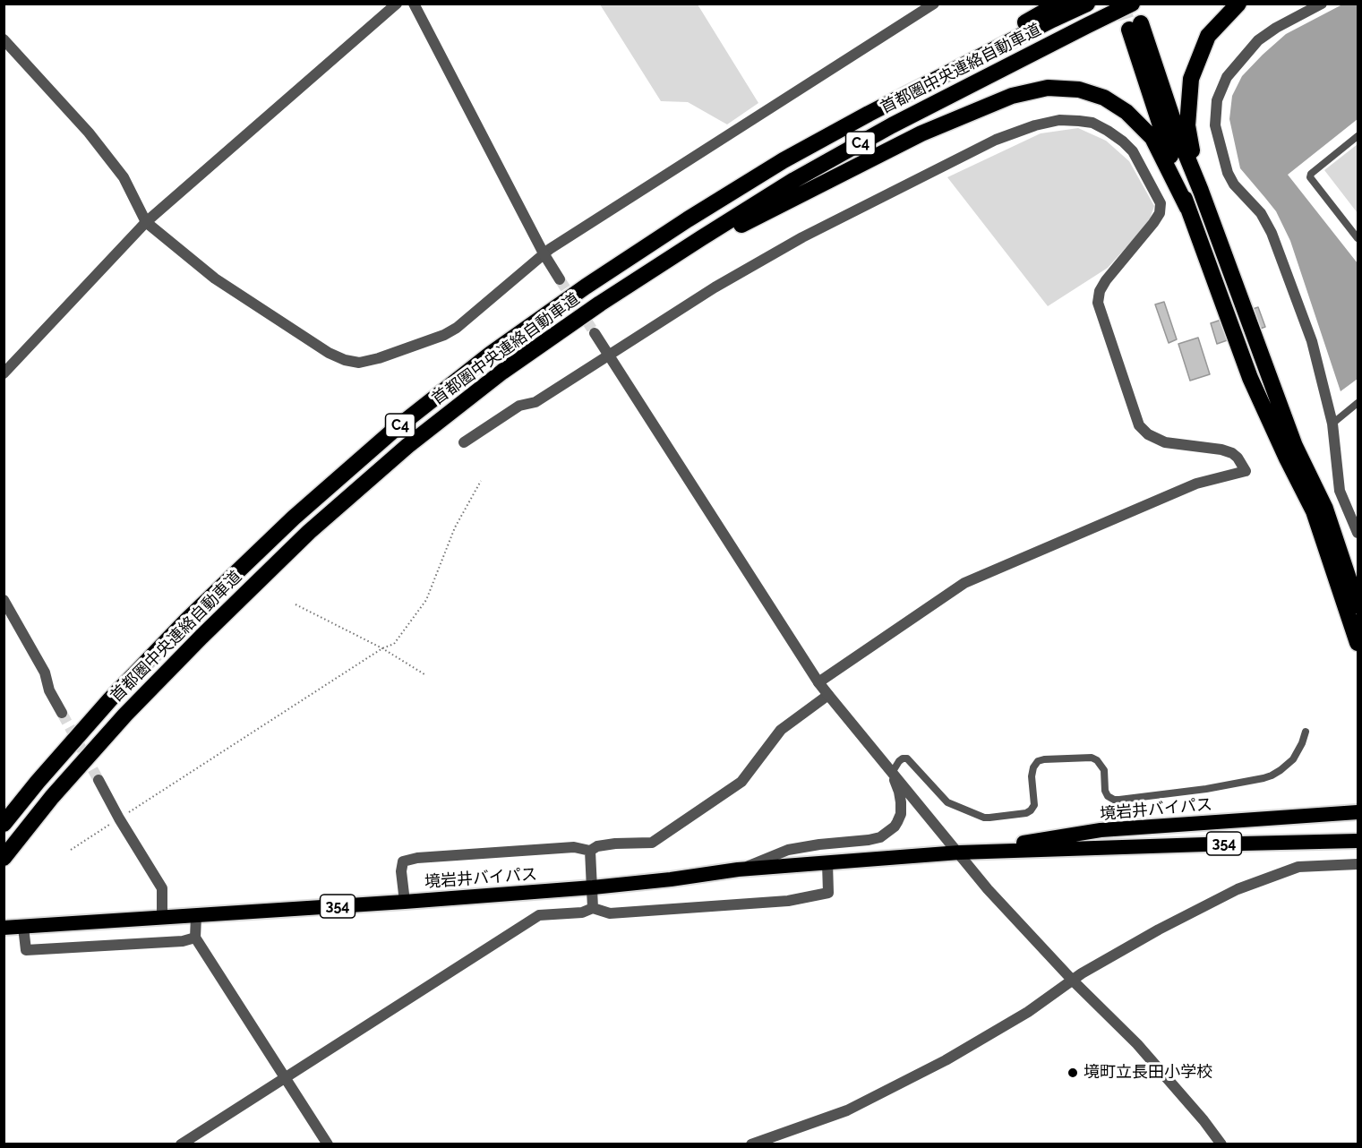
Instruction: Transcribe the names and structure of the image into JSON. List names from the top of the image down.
{
  "streets": {
    "highway": [
      "首都圏中央連絡自動車道",
      "C4",
      "境岩井バイパス",
      "354"
    ]
  },
  "places": ["境町立長田小学校"]
}
